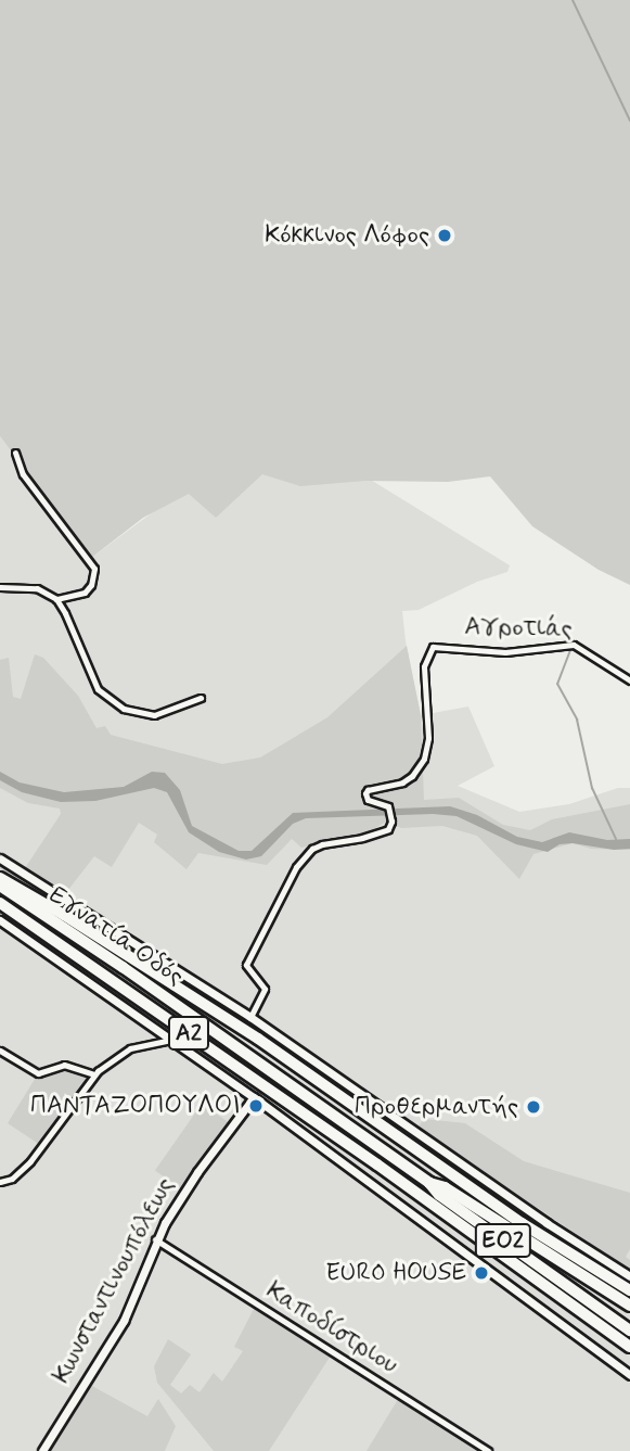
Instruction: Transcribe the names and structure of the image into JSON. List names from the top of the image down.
{
  "streets": {
    "highway": ["Εγνατία Οδός", "Α2", "ΕΟ2"],
    "street": ["Αγροτιάς", "Κωνσταντινουπόλεως", "Καποδίστριου"]
  },
  "crossings": [
    ["Εγνατία Οδός", "Α2"],
    ["Εγνατία Οδός", "ΕΟ2"],
    ["Α2", "ΕΟ2"],
    ["Κωνσταντινουπόλεως", "Καποδίστριου"]
  ],
  "places": [
    "Κόκκινος Λόφος",
    "ΠΑΝΤΑΖΟΠΟΥΛΟΙ",
    "Προθερμαντής",
    "EURO HOUSE"
  ]
}
